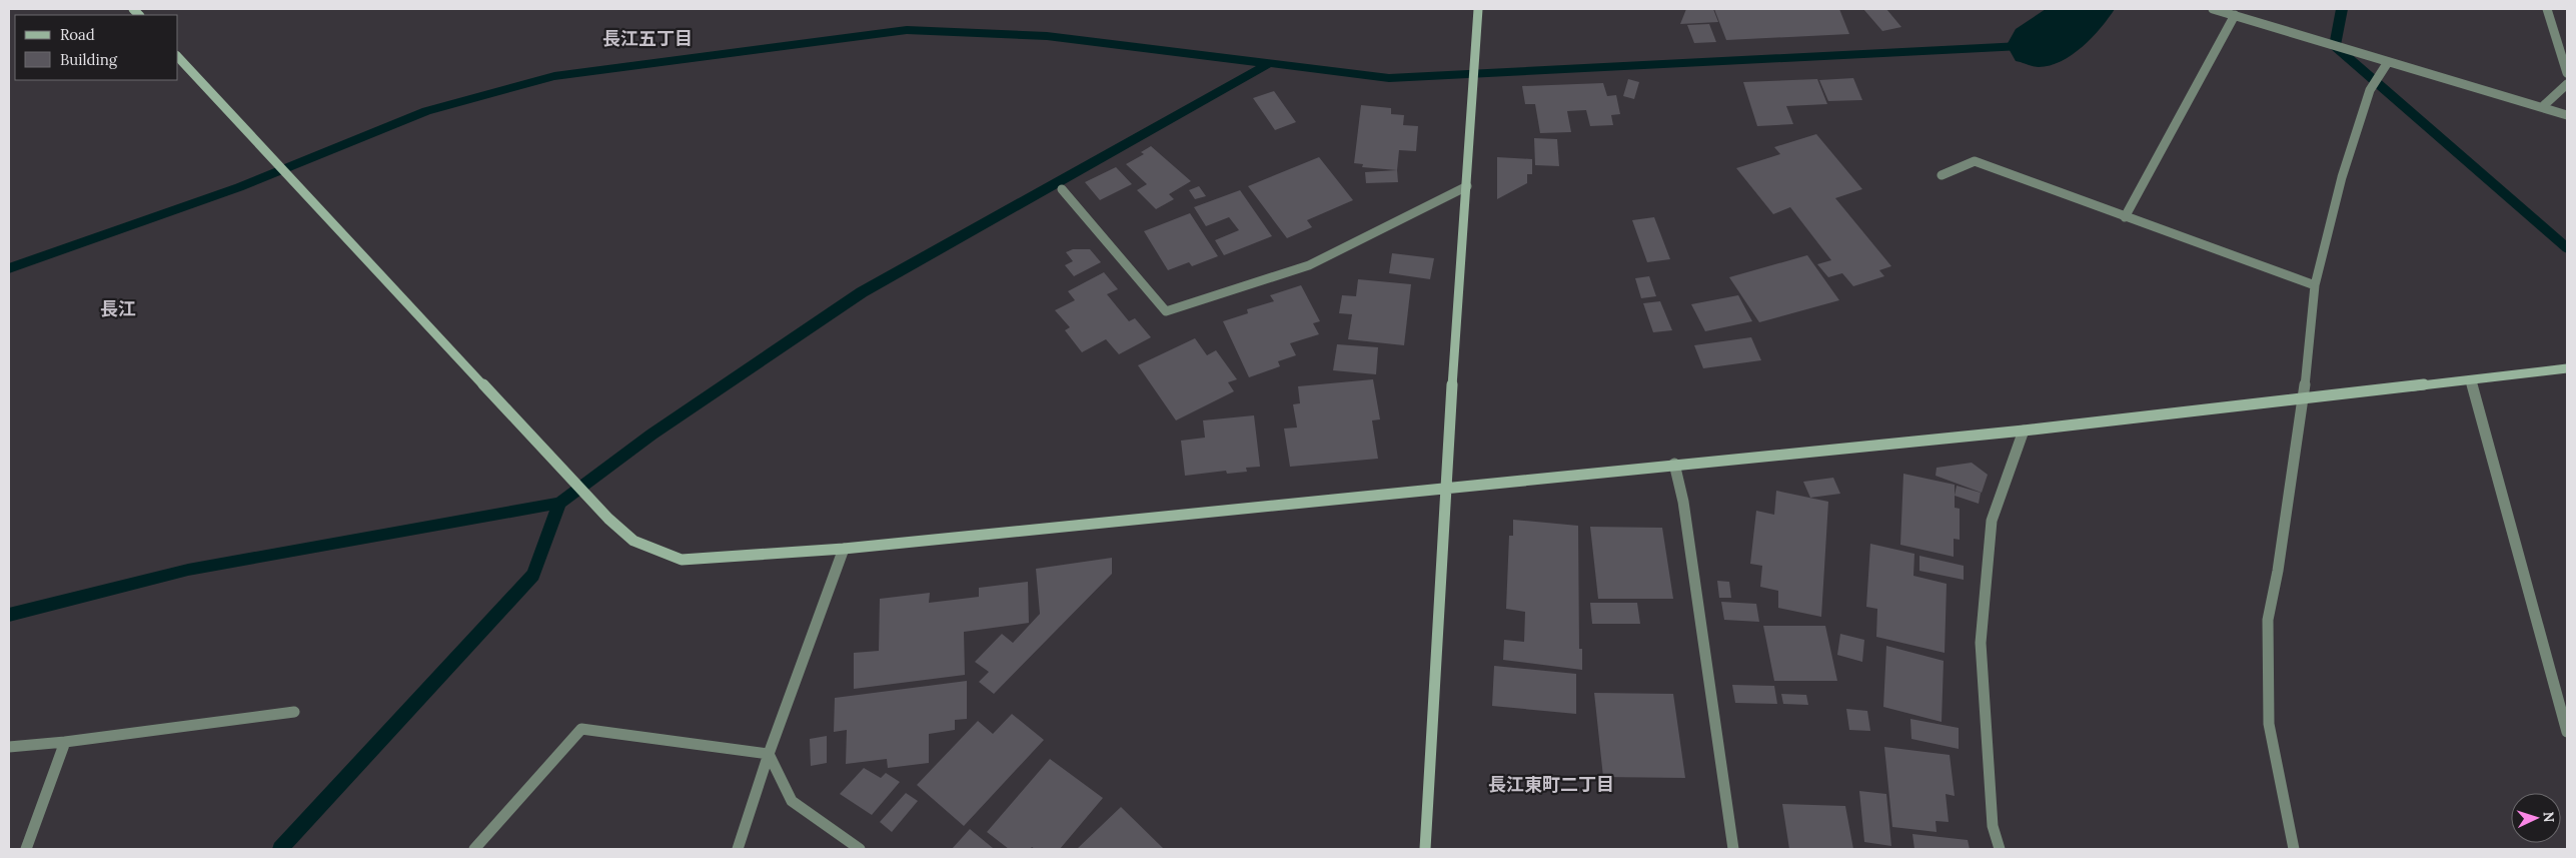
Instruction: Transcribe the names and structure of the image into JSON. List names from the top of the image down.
{
  "districts": ["長江五丁目", "長江", "長江東町二丁目"],
  "legend": ["Road", "Building"],
  "north": "right"
}
